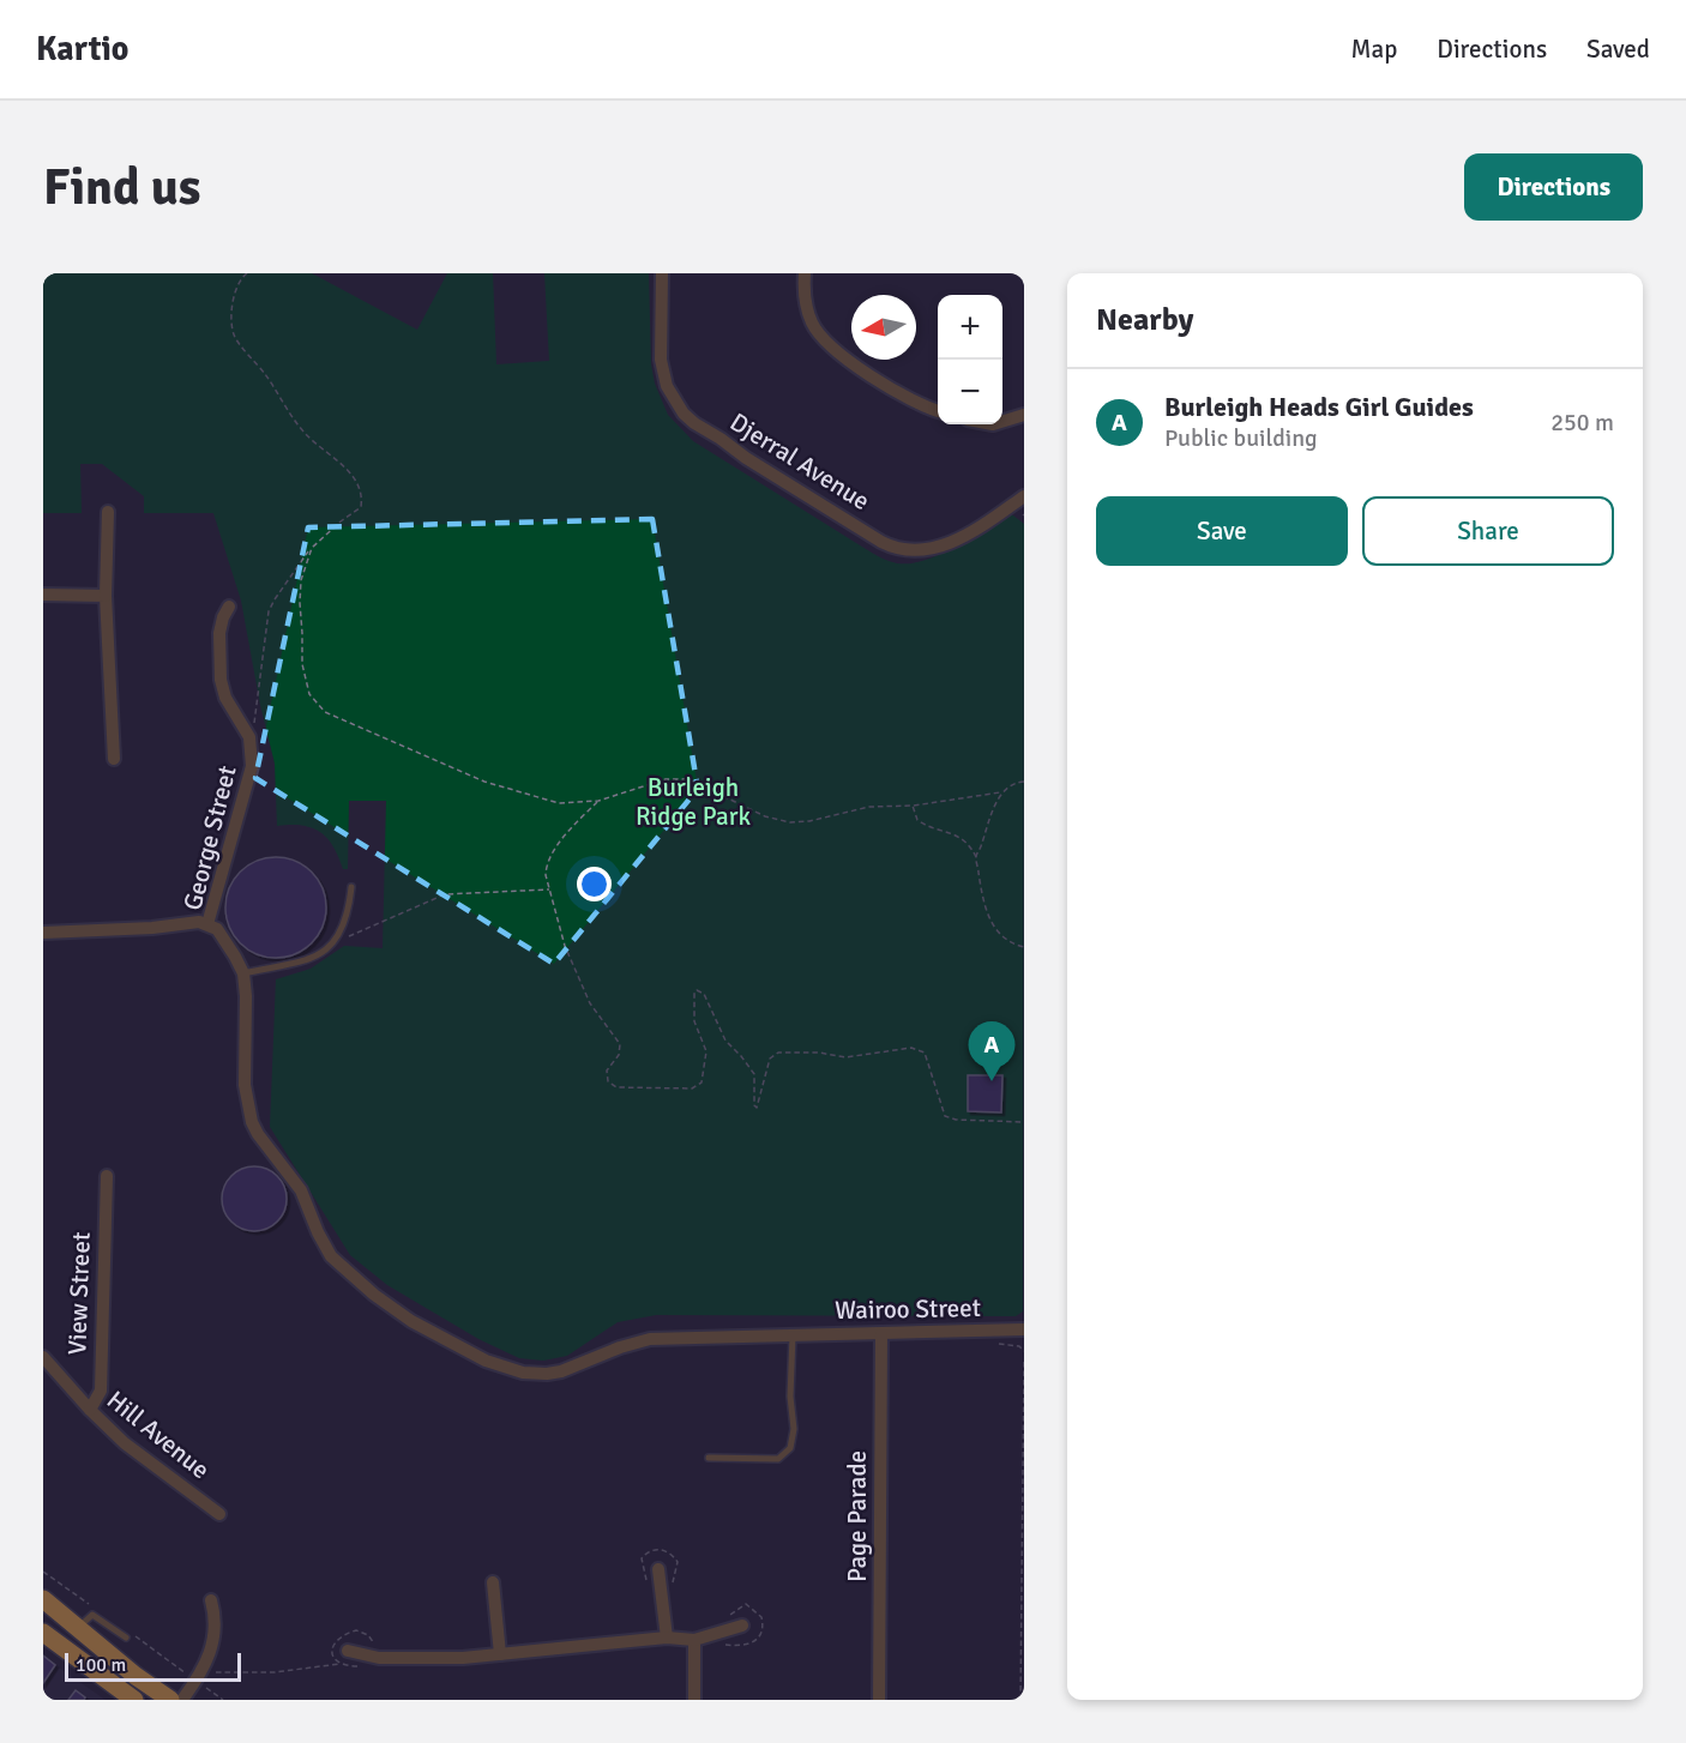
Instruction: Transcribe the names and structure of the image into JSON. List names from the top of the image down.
{
  "streets": {
    "street": [
      "Djerral Avenue",
      "George Street",
      "View Street",
      "Wairoo Street",
      "Hill Avenue",
      "Page Parade"
    ]
  },
  "crossings": [
    ["George Street", "Wairoo Street"],
    ["View Street", "Hill Avenue"],
    ["Wairoo Street", "Page Parade"]
  ],
  "parks": ["Burleigh Ridge Park"],
  "scale_bar": "100 m",
  "north": "left",
  "page": {
    "header": "Kartio",
    "nav": ["Map", "Directions", "Saved"],
    "buttons": [
      "Directions",
      ["Save", "Share"]
    ],
    "title": "Find us",
    "heading": "Nearby",
    "map_buttons": ["+", "−"],
    "list": [
      {
        "mark": "A",
        "name": "Burleigh Heads Girl Guides",
        "note": "Public building",
        "value": "250 m"
      }
    ],
    "pins": "A",
    "scale": "100 m"
  }
}
